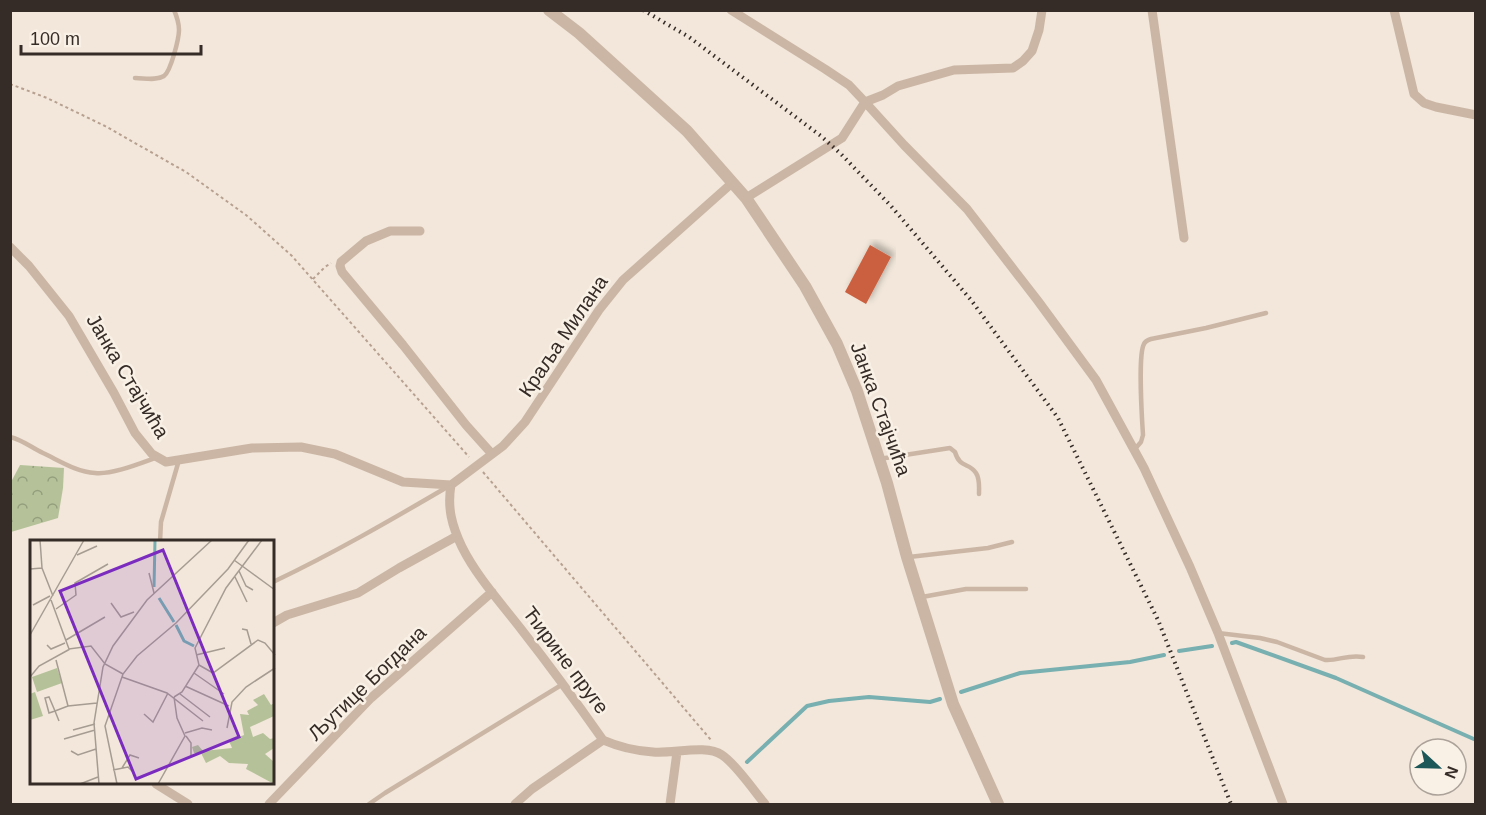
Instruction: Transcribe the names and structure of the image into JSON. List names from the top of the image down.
{
  "streets": {
    "street": [
      "Краља Милана",
      "Јанка Стајчића",
      "Ћирине пруге",
      "Љутице Богдана"
    ]
  },
  "crossings": [
    ["Краља Милана", "Јанка Стајчића"],
    ["Краља Милана", "Ћирине пруге"],
    ["Јанка Стајчића", "Ћирине пруге"],
    ["Ћирине пруге", "Љутице Богдана"]
  ],
  "scale_bar": "100 m",
  "north": "right"
}
